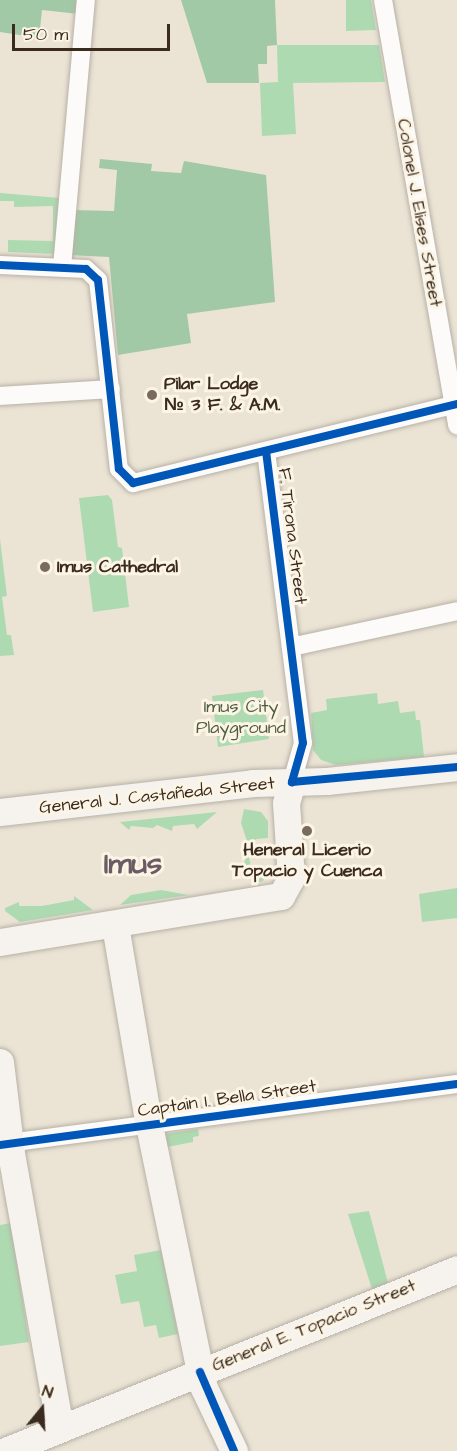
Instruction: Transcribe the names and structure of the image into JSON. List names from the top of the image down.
{
  "streets": {
    "main road": ["F. Tirona Street", "General J. Castañeda Street", "General E. Topacio Street"],
    "street": ["Colonel J. Elises Street", "Captain I. Bella Street"]
  },
  "crossings": [
    ["Colonel J. Elises Street", "F. Tirona Street"],
    ["F. Tirona Street", "General J. Castañeda Street"]
  ],
  "districts": ["Imus"],
  "parks": ["Imus City Playground"],
  "places": ["Pilar Lodge № 3 F. & A.M.", "Imus Cathedral", "Heneral Licerio Topacio y Cuenca"],
  "scale_bar": "50 m",
  "north": "top"
}
